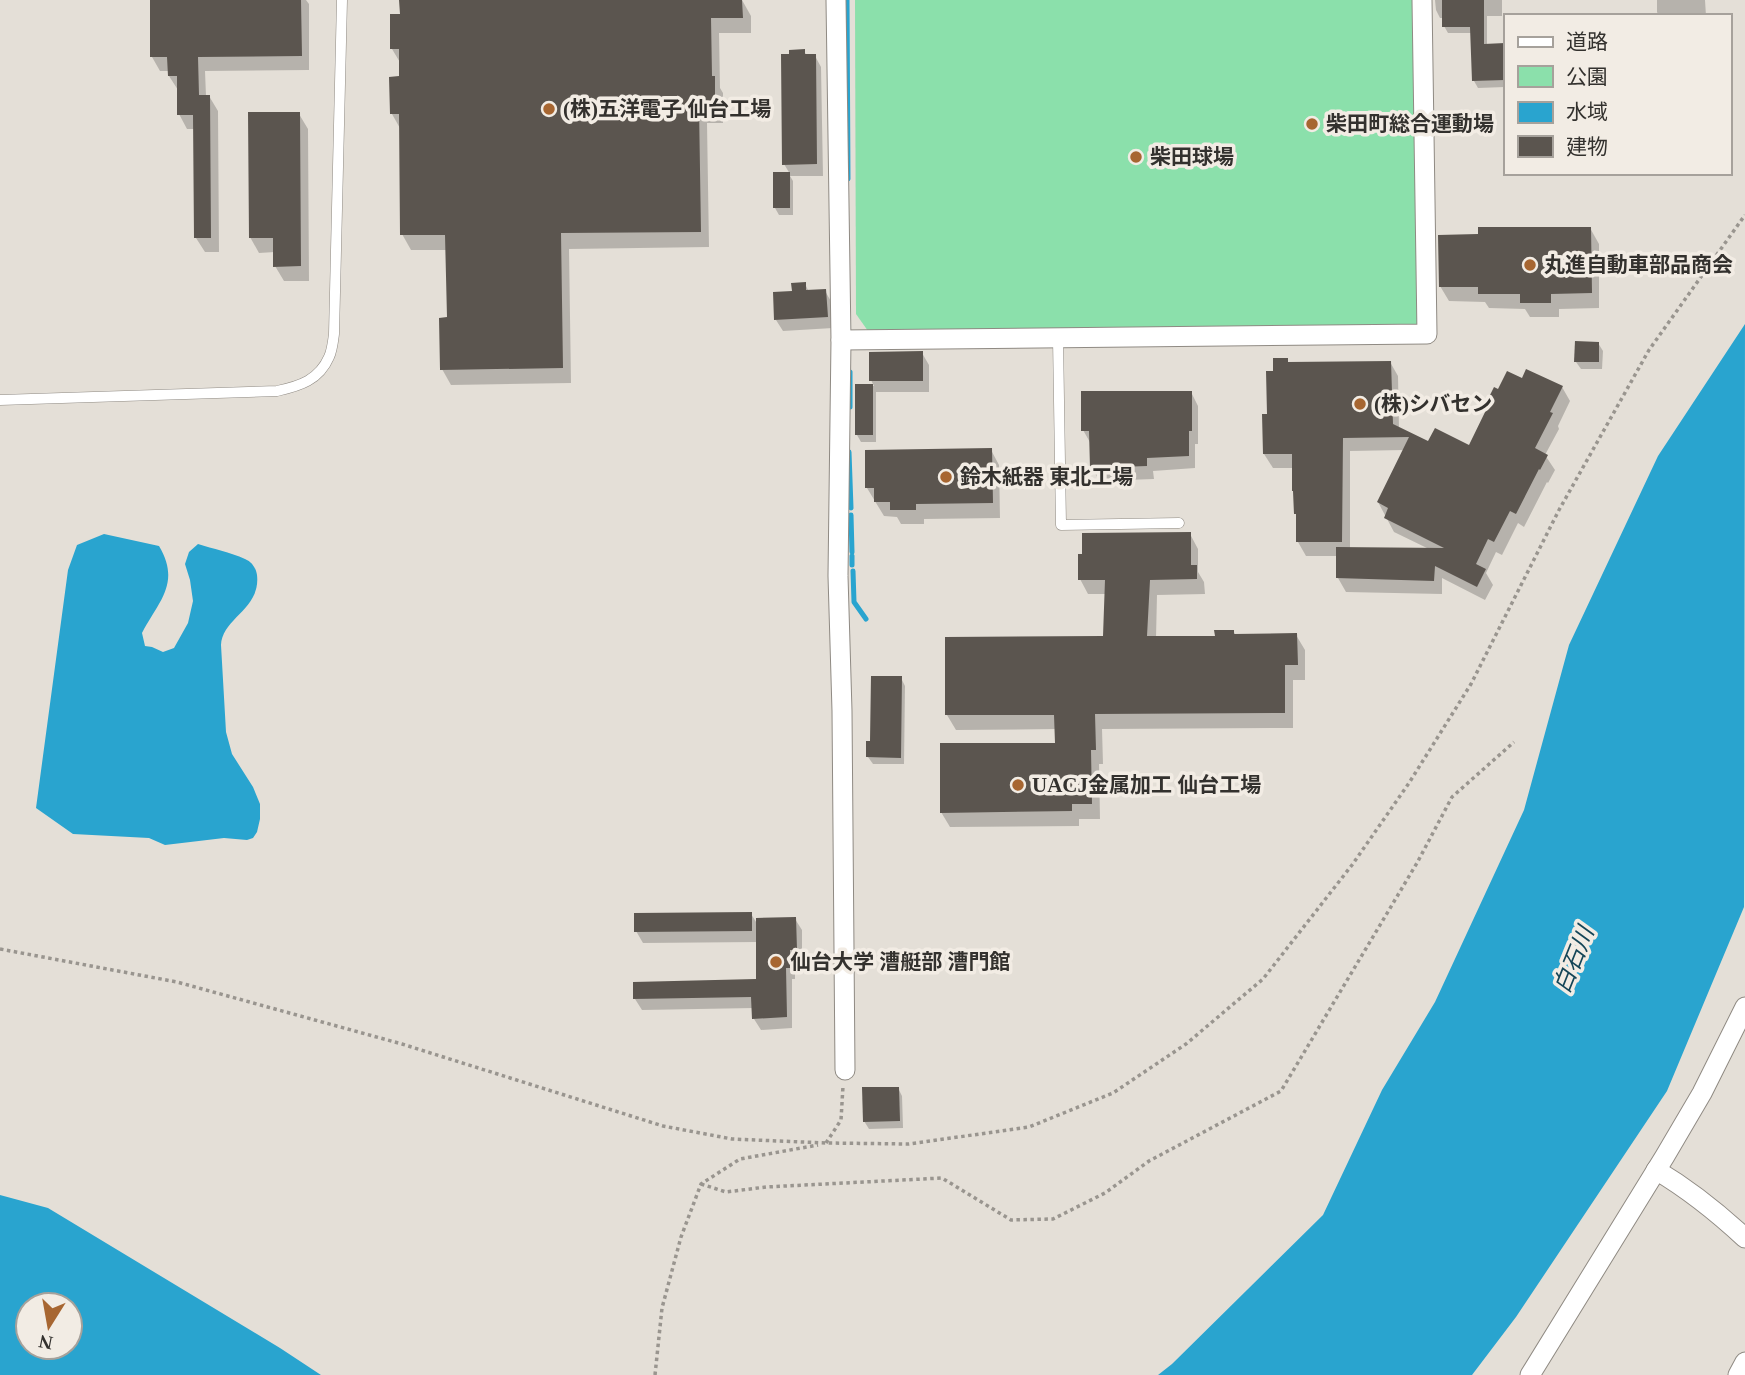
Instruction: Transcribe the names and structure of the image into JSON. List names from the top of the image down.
{
  "water": ["白石川"],
  "places": [
    "(株)五洋電子 仙台工場",
    "柴田町総合運動場",
    "柴田球場",
    "丸進自動車部品商会",
    "(株)シバセン",
    "鈴木紙器 東北工場",
    "UACJ金属加工 仙台工場",
    "仙台大学 漕艇部 漕門館"
  ],
  "legend": [
    "道路",
    "公園",
    "水域",
    "建物"
  ],
  "north": "bottom"
}
